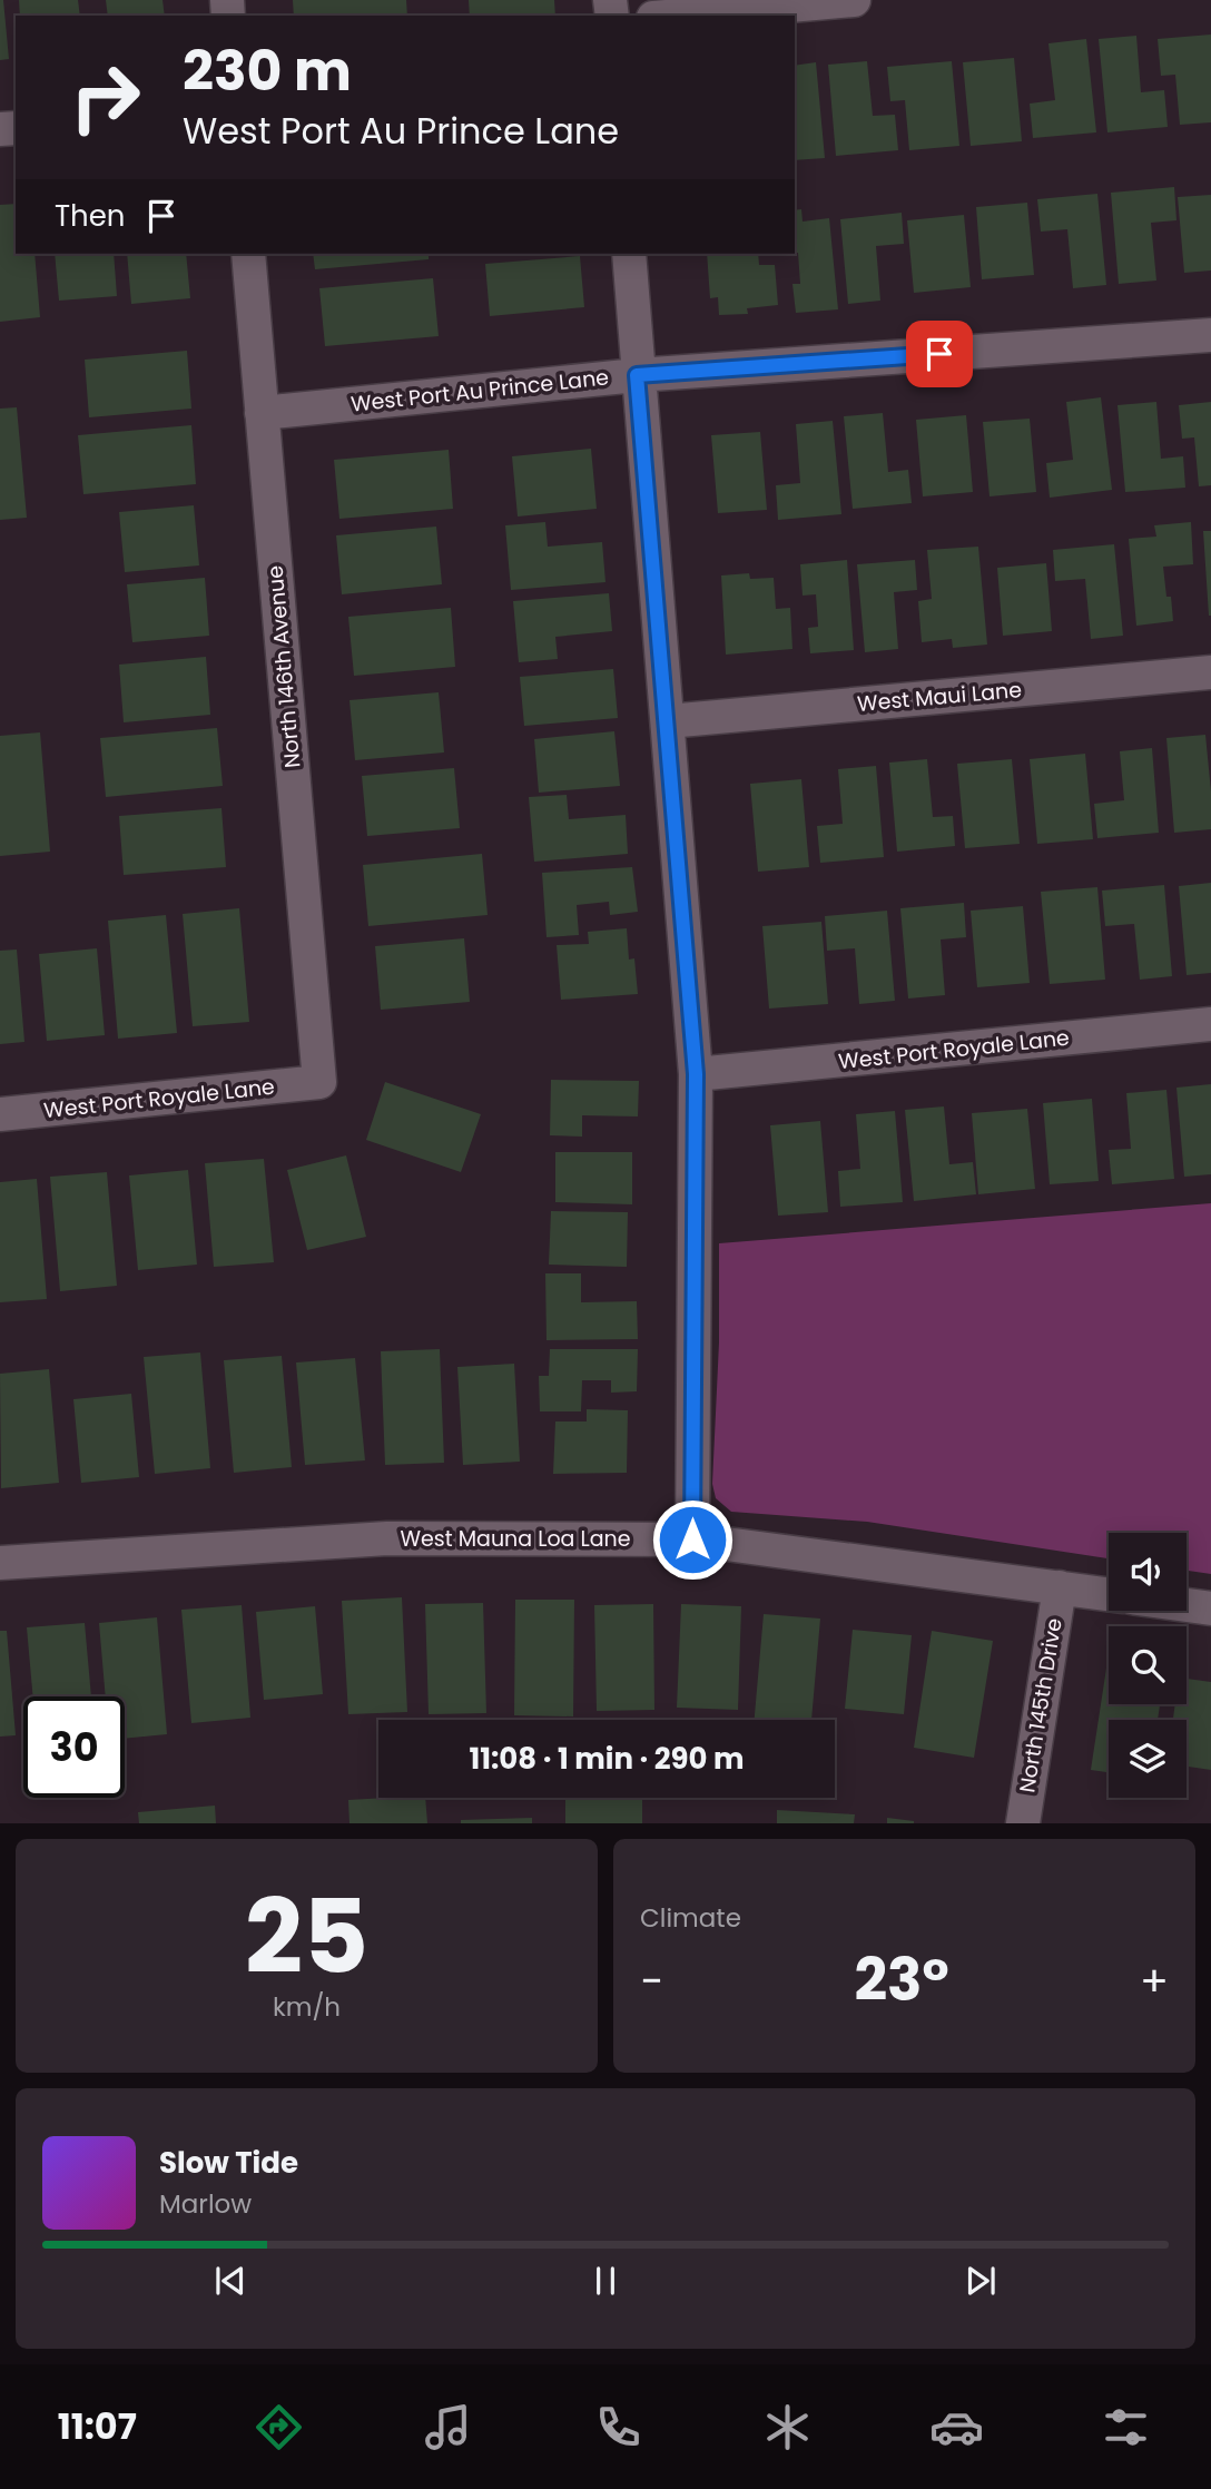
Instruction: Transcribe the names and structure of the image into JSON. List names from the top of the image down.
{
  "streets": {
    "street": [
      "West Port Au Prince Lane",
      "North 146th Avenue",
      "West Maui Lane",
      "West Port Royale Lane",
      "West Mauna Loa Lane",
      "North 145th Drive"
    ]
  },
  "crossings": [
    ["West Port Au Prince Lane", "North 146th Avenue"],
    ["North 146th Avenue", "West Port Royale Lane"],
    ["West Mauna Loa Lane", "North 145th Drive"]
  ],
  "page": {
    "turn": ["230 m", "West Port Au Prince Lane"],
    "then": "Then",
    "limit": "30",
    "trip": "11:08 · 1 min · 290 m",
    "tile": [
      ["25", "km/h"],
      "Climate"
    ],
    "heat": ["−", "23°", "+"],
    "song": ["Slow Tide", "Marlow"],
    "tabs": "11:07"
  }
}
